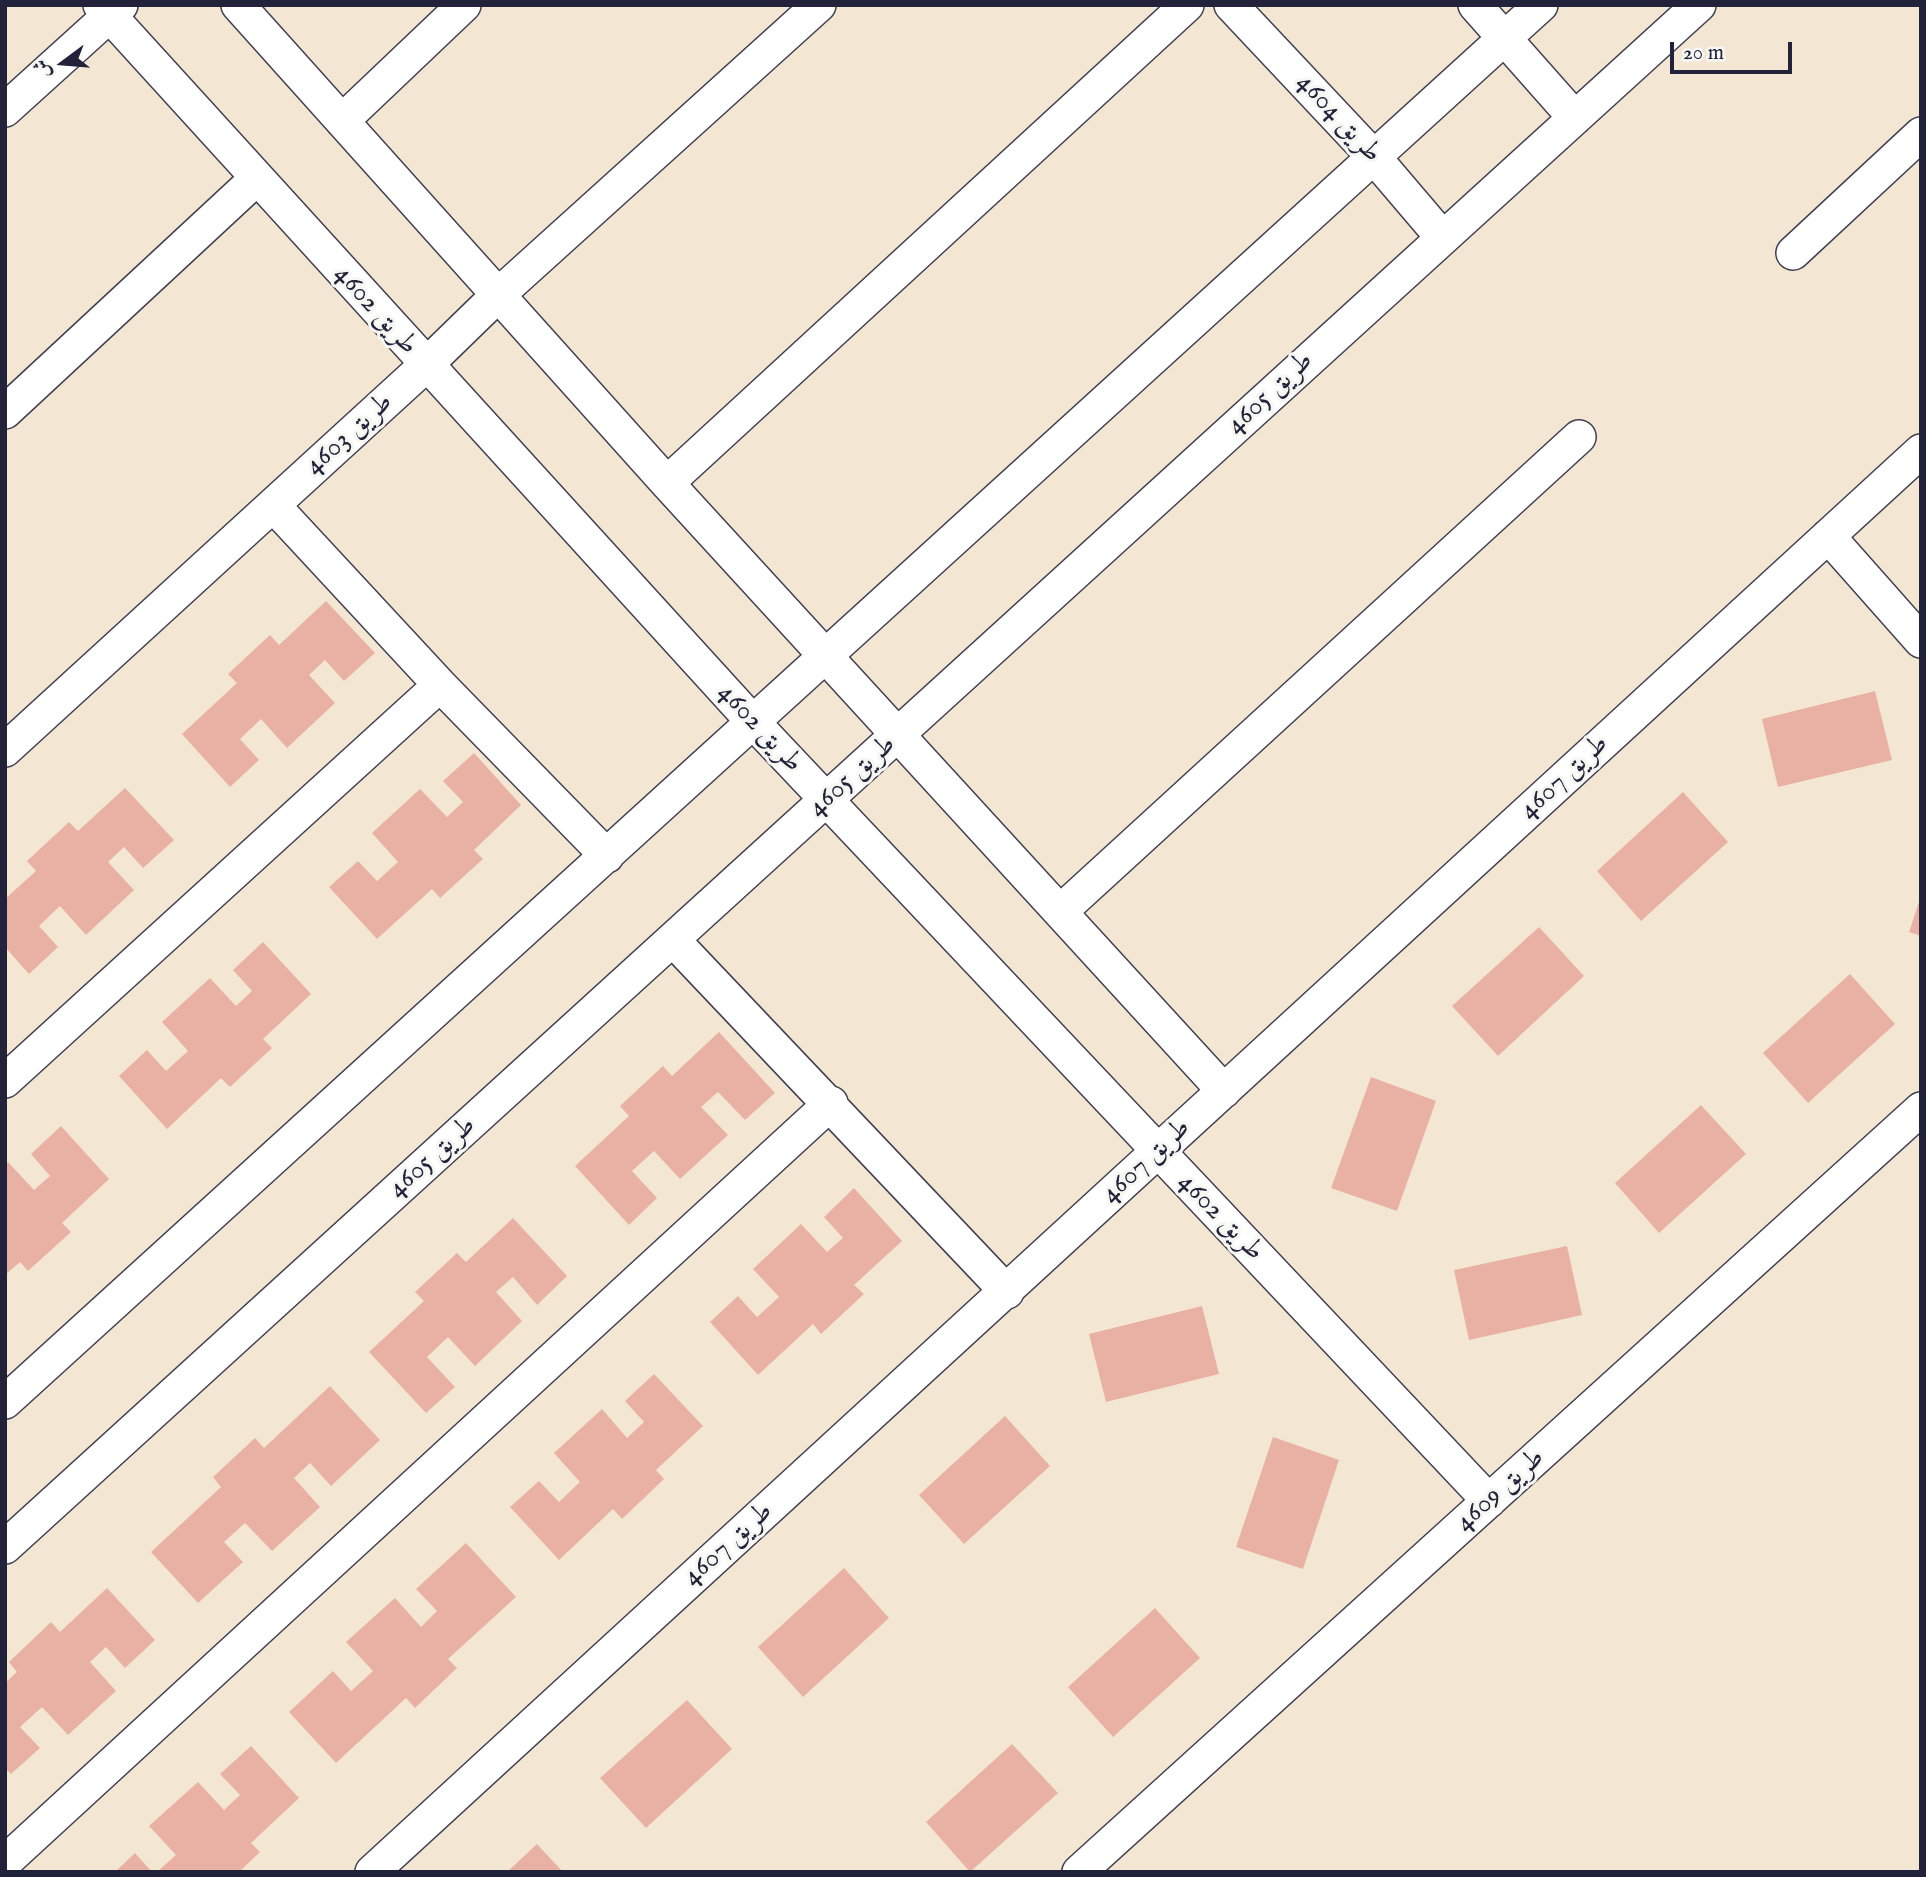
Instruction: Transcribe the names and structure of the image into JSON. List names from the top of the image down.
{
  "streets": {
    "street": [
      "طريق 4604",
      "طريق 4602",
      "طريق 4605",
      "طريق 4603",
      "طريق 4607",
      "طريق 4609"
    ]
  },
  "crossings": [
    ["طريق 4604", "طريق 4605"],
    ["طريق 4602", "طريق 4605"],
    ["طريق 4602", "طريق 4603"],
    ["طريق 4602", "طريق 4607"],
    ["طريق 4602", "طريق 4609"]
  ],
  "scale_bar": "20 m",
  "north": "left"
}
